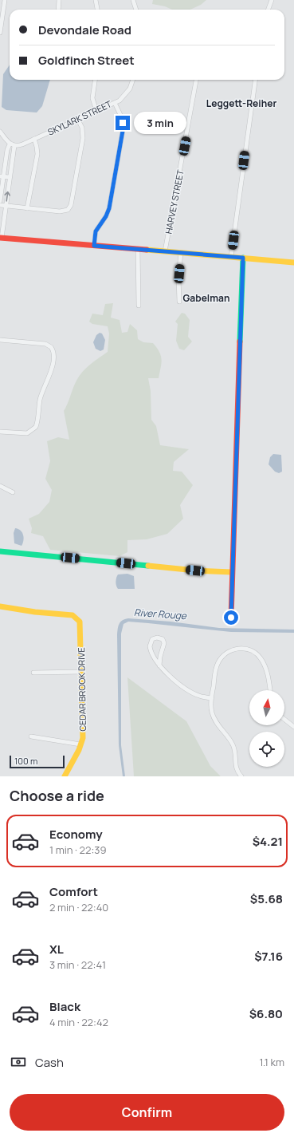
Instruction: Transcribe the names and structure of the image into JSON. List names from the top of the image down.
{
  "streets": {
    "street": ["SKYLARK STREET", "HARVEY STREET", "CEDAR BROOK DRIVE"]
  },
  "districts": ["Leggett-Reiher", "Gabelman"],
  "water": ["River Rouge"],
  "scale_bar": "100 m",
  "north": "top",
  "page": {
    "banner": ["Devondale Road", "Goldfinch Street"],
    "bubble": "3 min",
    "scale": "100 m",
    "heading": "Choose a ride",
    "list": [
      {
        "name": "Economy",
        "note": "1 min · 22:39",
        "value": "$4.21"
      },
      {
        "name": "Comfort",
        "note": "2 min · 22:40",
        "value": "$5.68"
      },
      {
        "name": "XL",
        "note": "3 min · 22:41",
        "value": "$7.16"
      },
      {
        "name": "Black",
        "note": "4 min · 22:42",
        "value": "$6.80"
      }
    ],
    "pay": ["Cash", "1.1 km"],
    "buttons": "Confirm"
  }
}
